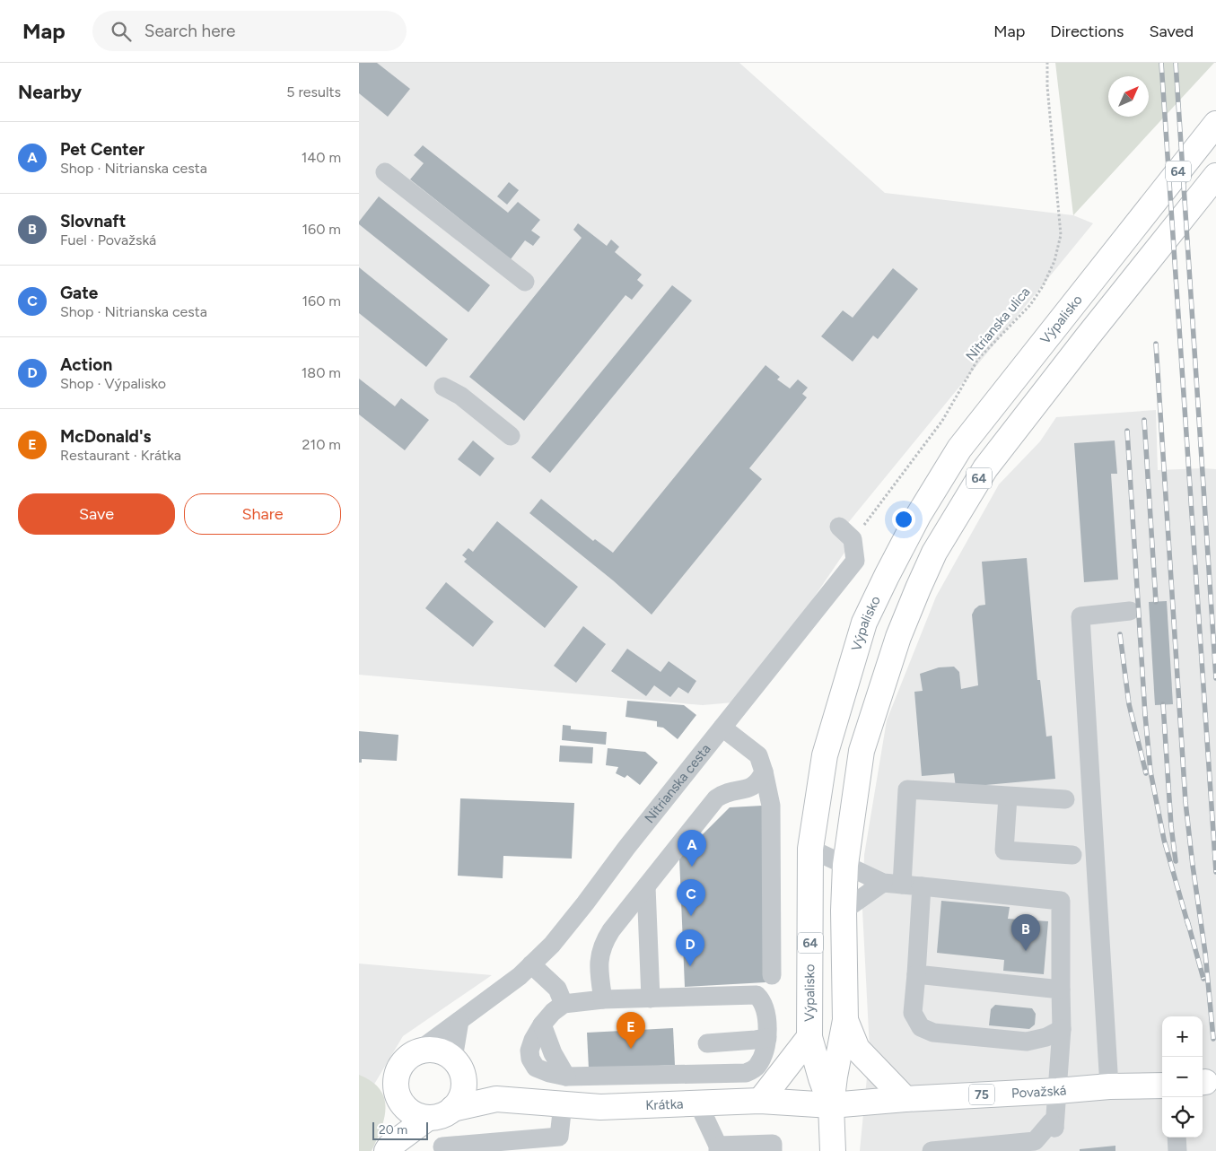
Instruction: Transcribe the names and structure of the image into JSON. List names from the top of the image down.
{
  "streets": {
    "main road": [
      "64",
      "Výpalisko",
      "Považská",
      "75",
      "Krátka"
    ],
    "street": ["Nitrianska cesta"],
    "path": ["Nitrianska ulica"]
  },
  "crossings": [
    ["64", "Výpalisko"],
    ["64", "Považská"],
    ["Výpalisko", "Považská"],
    ["Výpalisko", "Krátka"],
    ["Nitrianska ulica", "Nitrianska cesta"],
    ["Nitrianska cesta", "Krátka"],
    ["Považská", "Krátka"]
  ],
  "scale_bar": "20 m",
  "north": "top right",
  "page": {
    "header": "Map",
    "search": "Search here",
    "nav": ["Map", "Directions", "Saved"],
    "heading": ["Nearby", "5 results"],
    "list": [
      {
        "mark": "A",
        "name": "Pet Center",
        "note": "Shop · Nitrianska cesta",
        "value": "140 m"
      },
      {
        "mark": "B",
        "name": "Slovnaft",
        "note": "Fuel · Považská",
        "value": "160 m"
      },
      {
        "mark": "C",
        "name": "Gate",
        "note": "Shop · Nitrianska cesta",
        "value": "160 m"
      },
      {
        "mark": "D",
        "name": "Action",
        "note": "Shop · Výpalisko",
        "value": "180 m"
      },
      {
        "mark": "E",
        "name": "McDonald's",
        "note": "Restaurant · Krátka",
        "value": "210 m"
      }
    ],
    "buttons": ["Save", "Share"],
    "pins": [
      "A",
      "C",
      "B",
      "D",
      "E"
    ],
    "map_buttons": ["+", "−"],
    "scale": "20 m"
  }
}
